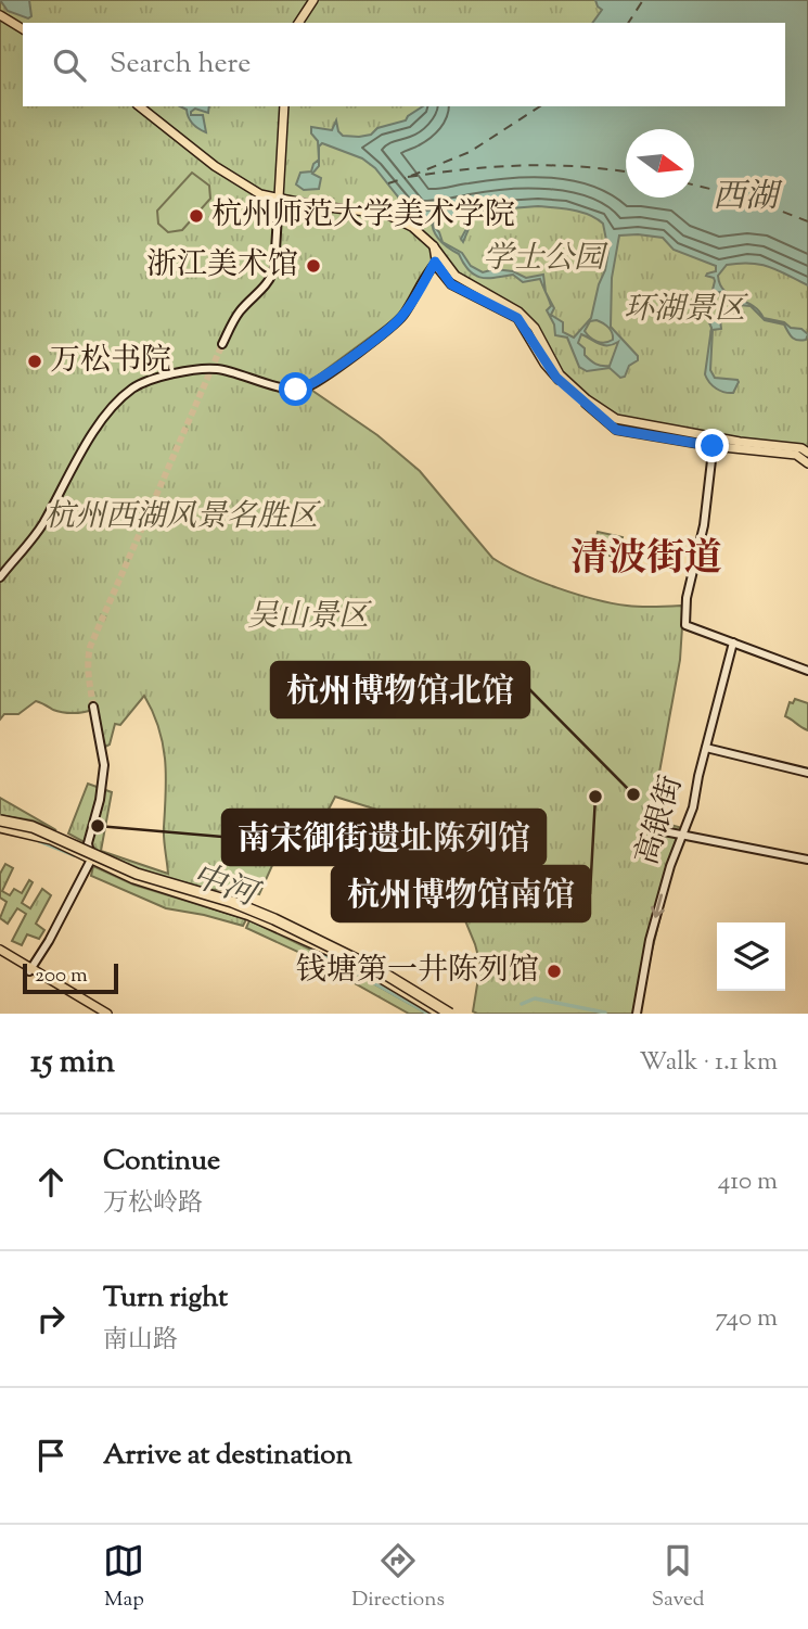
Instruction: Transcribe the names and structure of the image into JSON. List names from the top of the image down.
{
  "streets": {
    "street": ["高银街"]
  },
  "one_way": ["高银街"],
  "districts": ["清波街道"],
  "water": ["西湖", "中河"],
  "parks": [
    "学士公园",
    "环湖景区",
    "杭州西湖风景名胜区",
    "吴山景区"
  ],
  "places": [
    "杭州师范大学美术学院",
    "浙江美术馆",
    "万松书院",
    "杭州博物馆北馆",
    "杭州博物馆南馆",
    "南宋御街遗址陈列馆",
    "钱塘第一井陈列馆"
  ],
  "scale_bar": "200 m",
  "north": "right",
  "page": {
    "search": "Search here",
    "scale": "200 m",
    "heading": ["15 min", "Walk · 1.1 km"],
    "list": [
      ["Continue", "万松岭路", "410 m"],
      ["Turn right", "南山路", "740 m"],
      "Arrive at destination"
    ],
    "nav": ["Map", "Directions", "Saved"]
  }
}
